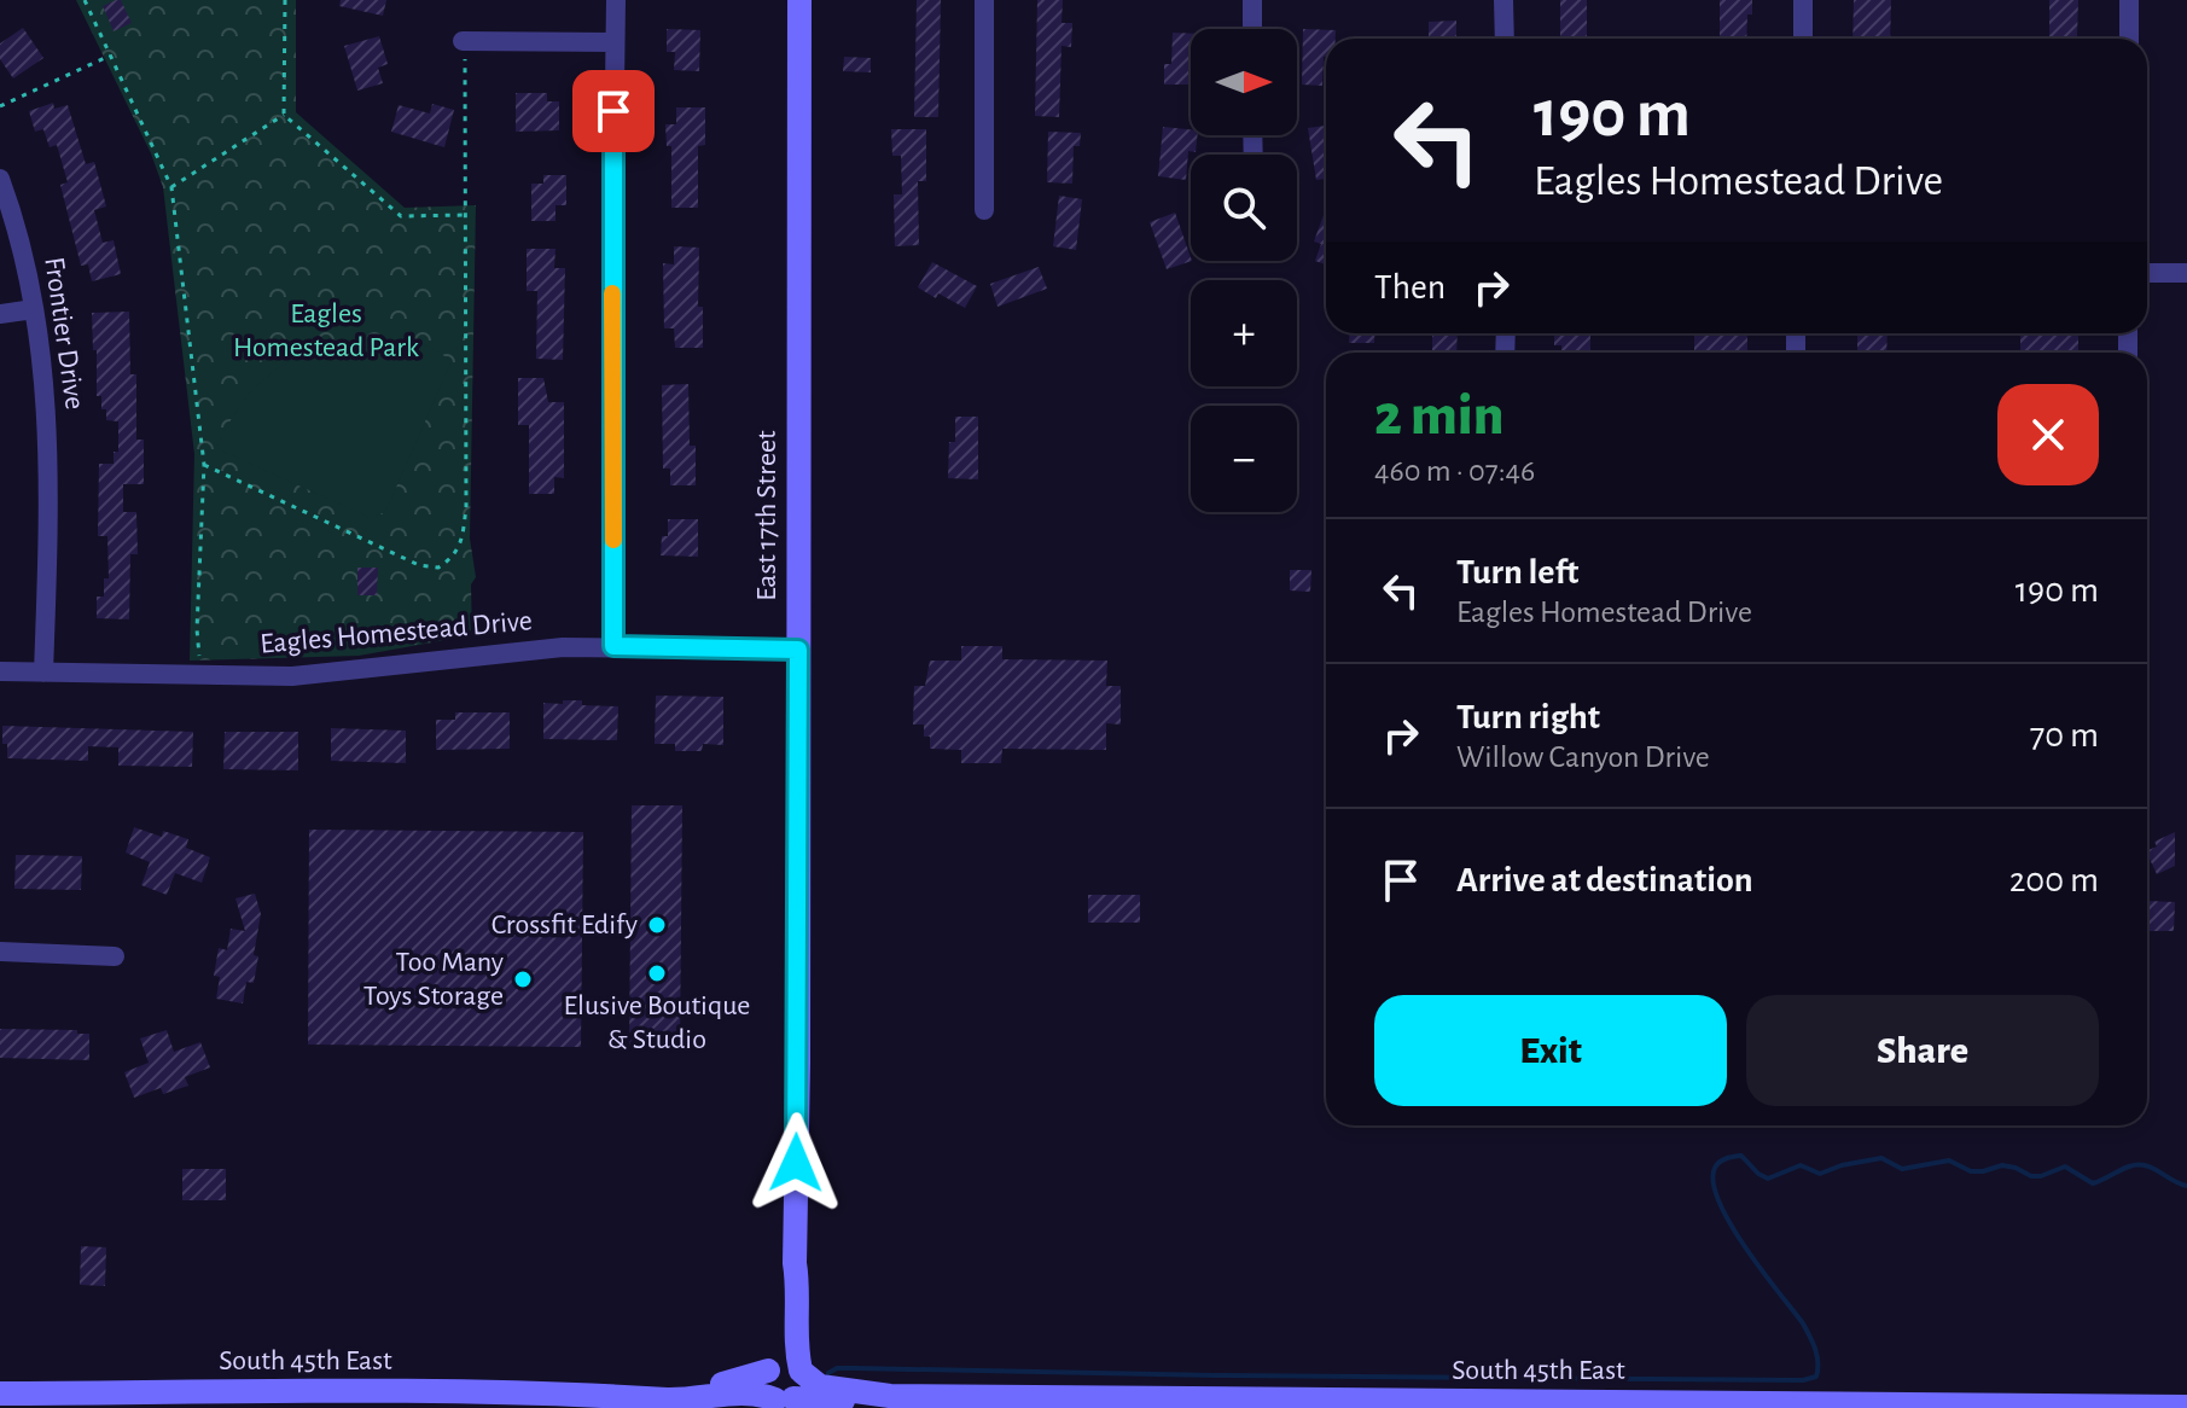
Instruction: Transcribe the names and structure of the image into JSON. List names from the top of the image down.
{
  "streets": {
    "main road": ["East 17th Street", "South 45th East"],
    "street": ["Frontier Drive", "Eagles Homestead Drive"]
  },
  "crossings": [
    ["Frontier Drive", "Eagles Homestead Drive"],
    ["East 17th Street", "Eagles Homestead Drive"],
    ["East 17th Street", "South 45th East"]
  ],
  "parks": ["Eagles Homestead Park"],
  "places": ["Crossfit Edify", "Elusive Boutique & Studio", "Too Many Toys Storage"],
  "north": "right",
  "page": {
    "map_buttons": ["+", "−"],
    "turn": ["190 m", "Eagles Homestead Drive"],
    "then": "Then",
    "heading": ["2 min", "460 m · 07:46"],
    "list": [
      {
        "name": "Turn left",
        "note": "Eagles Homestead Drive",
        "value": "190 m"
      },
      {
        "name": "Turn right",
        "note": "Willow Canyon Drive",
        "value": "70 m"
      },
      {
        "name": "Arrive at destination",
        "value": "200 m"
      }
    ],
    "buttons": ["Exit", "Share"]
  }
}
